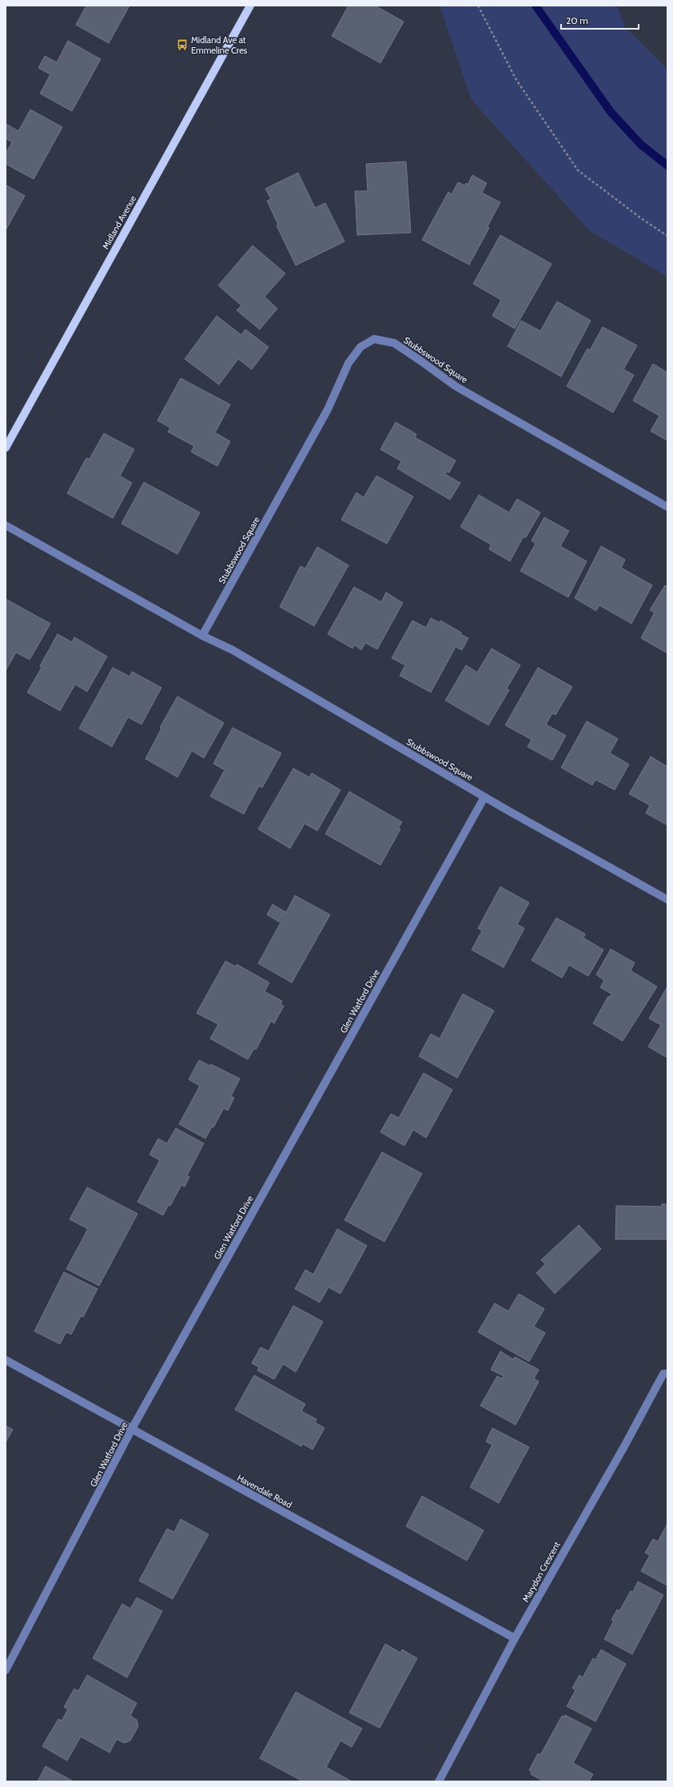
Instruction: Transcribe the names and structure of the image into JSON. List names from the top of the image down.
{
  "streets": {
    "main road": ["Midland Avenue"],
    "street": [
      "Stubbswood Square",
      "Glen Watford Drive",
      "Havendale Road",
      "Marydon Crescent"
    ]
  },
  "crossings": [
    ["Stubbswood Square", "Glen Watford Drive"],
    ["Glen Watford Drive", "Havendale Road"],
    ["Havendale Road", "Marydon Crescent"]
  ],
  "places": {
    "bus stop": ["Midland Ave at Emmeline Cres"]
  },
  "scale_bar": "20 m"
}
